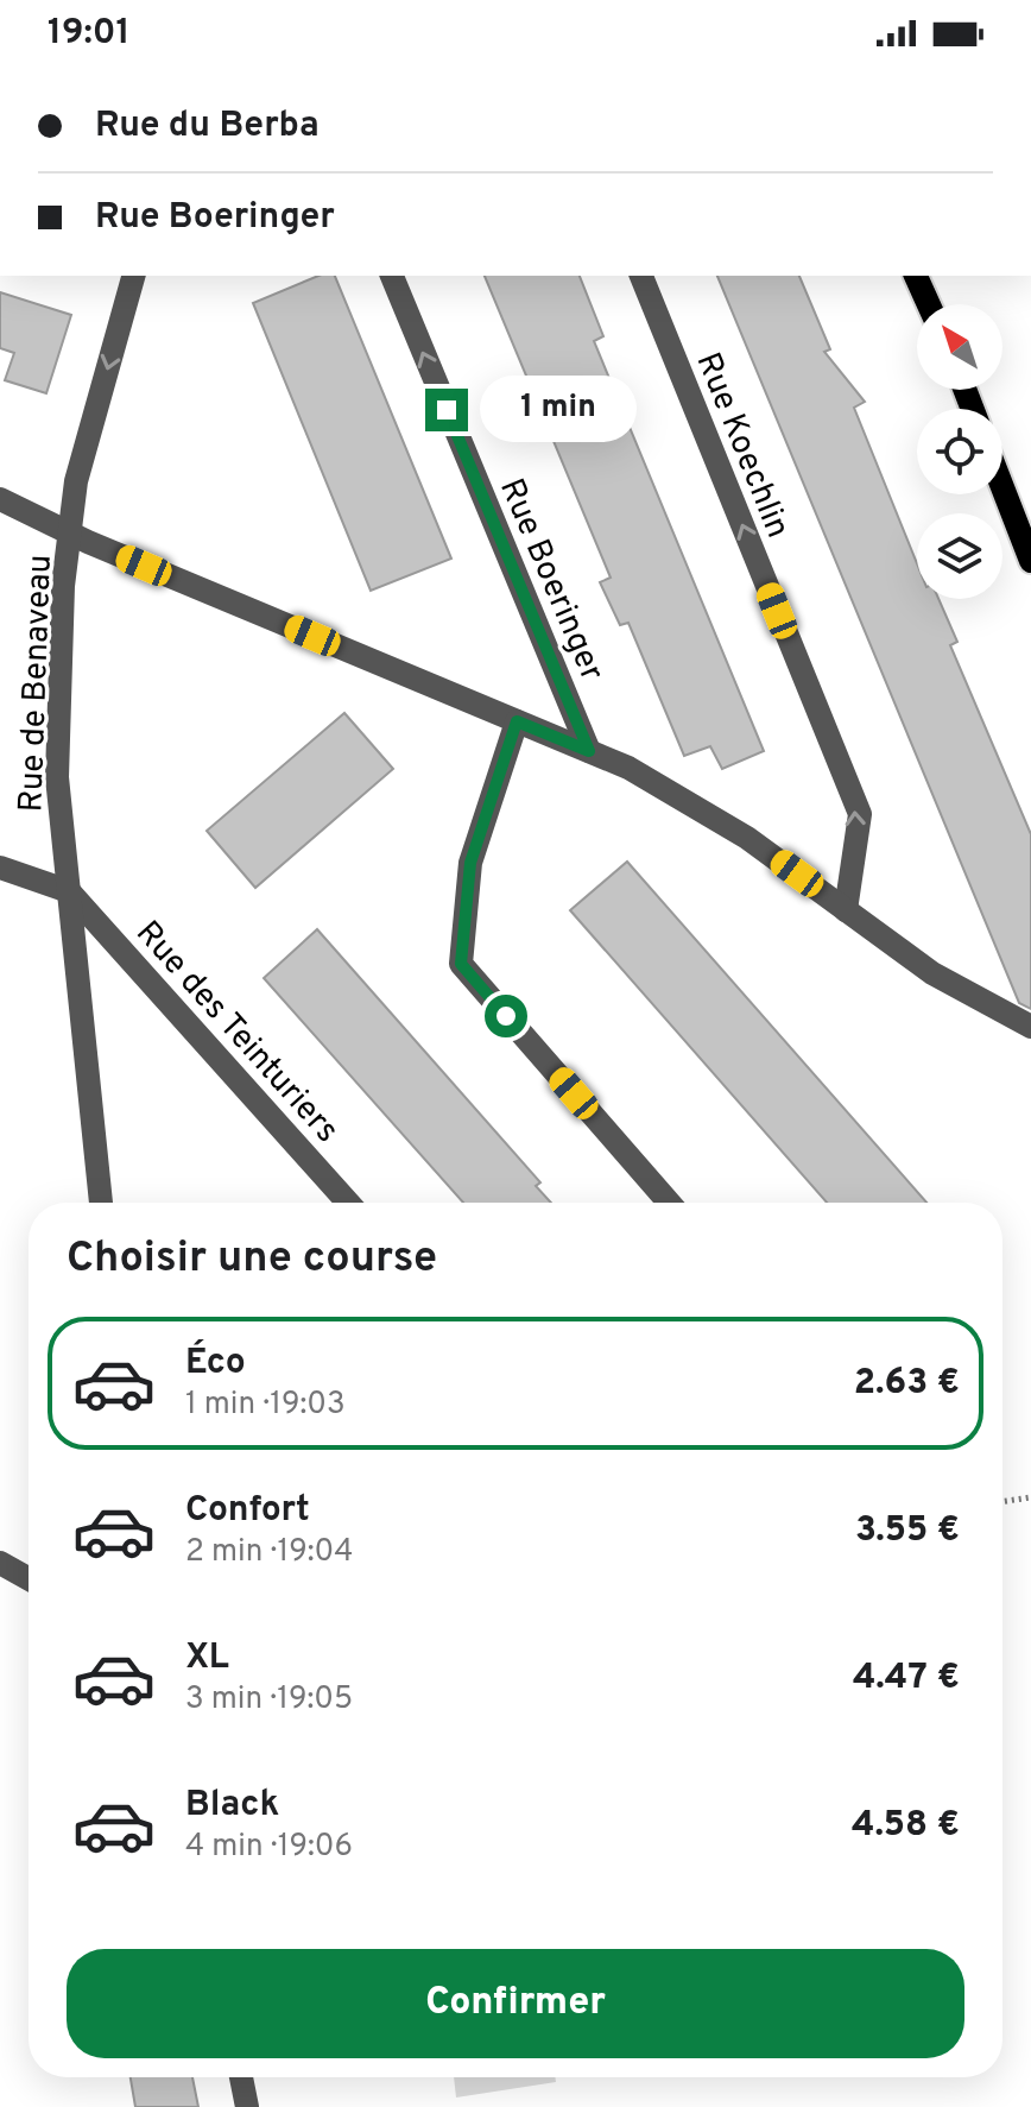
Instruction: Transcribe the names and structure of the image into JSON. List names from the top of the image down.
{
  "streets": {
    "street": [
      "Rue Koechlin",
      "Rue Boeringer",
      "Rue de Benaveau",
      "Rue des Teinturiers"
    ]
  },
  "crossings": [
    ["Rue de Benaveau", "Rue des Teinturiers"]
  ],
  "one_way": ["Rue Koechlin", "Rue Boeringer"],
  "north": "top left",
  "page": {
    "status": "19:01",
    "banner": ["Rue du Berba", "Rue Boeringer"],
    "bubble": "1 min",
    "heading": "Choisir une course",
    "list": [
      {
        "name": "Éco",
        "note": "1 min · 19:03",
        "value": "2.63 €"
      },
      {
        "name": "Confort",
        "note": "2 min · 19:04",
        "value": "3.55 €"
      },
      {
        "name": "XL",
        "note": "3 min · 19:05",
        "value": "4.47 €"
      },
      {
        "name": "Black",
        "note": "4 min · 19:06",
        "value": "4.58 €"
      }
    ],
    "buttons": "Confirmer"
  }
}
